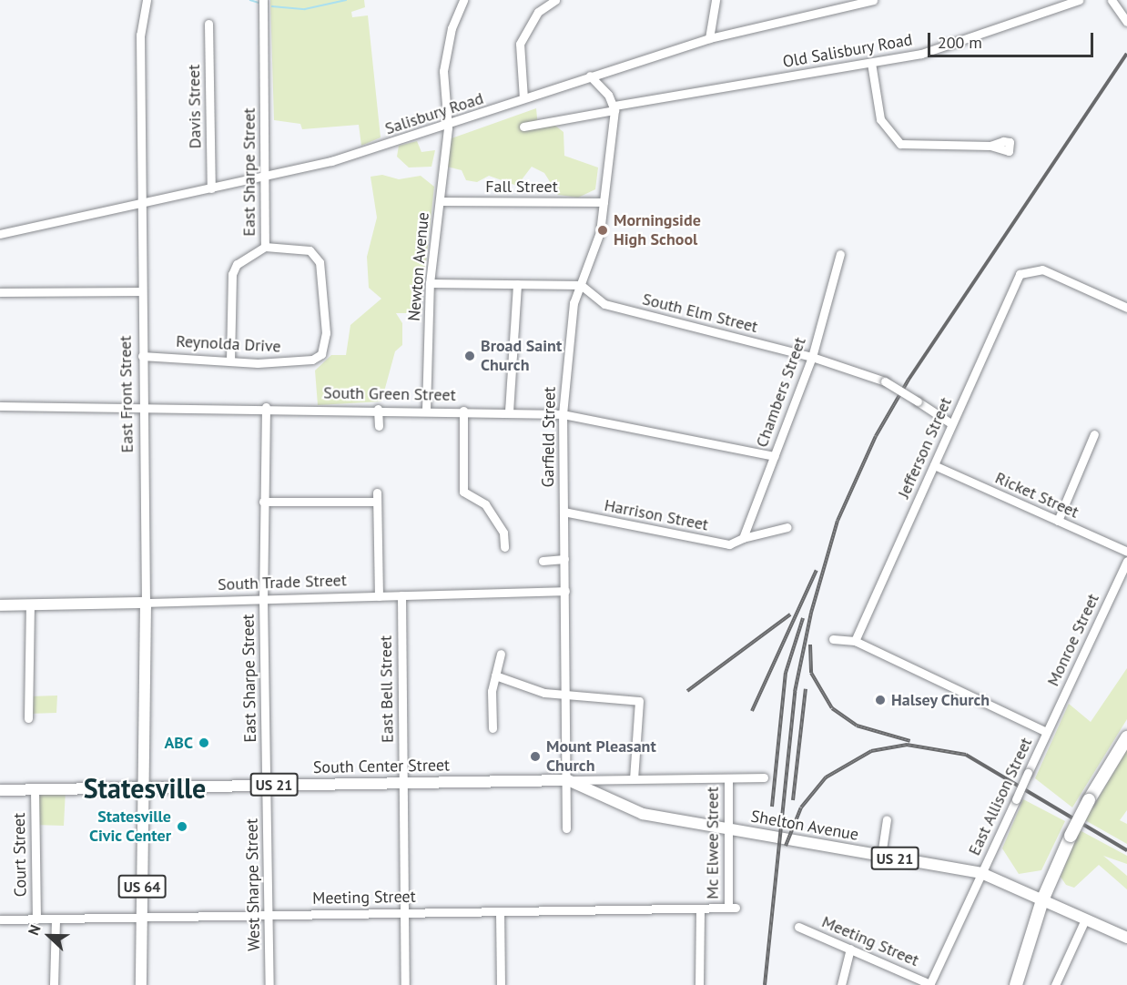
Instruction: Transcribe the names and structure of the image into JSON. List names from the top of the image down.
{
  "streets": {
    "main road": [
      "East Front Street",
      "South Trade Street",
      "South Center Street",
      "US 21",
      "Shelton Avenue",
      "US 64"
    ],
    "street": [
      "Old Salisbury Road",
      "Davis Street",
      "Salisbury Road",
      "East Sharpe Street",
      "Fall Street",
      "Newton Avenue",
      "South Elm Street",
      "Reynolda Drive",
      "Chambers Street",
      "South Green Street",
      "Garfield Street",
      "Jefferson Street",
      "Ricket Street",
      "Harrison Street",
      "Monroe Street",
      "East Bell Street",
      "East Allison Street",
      "Mc Elwee Street",
      "Court Street",
      "West Sharpe Street",
      "Meeting Street"
    ]
  },
  "crossings": [
    ["Old Salisbury Road", "Garfield Street"],
    ["Davis Street", "Salisbury Road"],
    ["Salisbury Road", "East Sharpe Street"],
    ["Salisbury Road", "Newton Avenue"],
    ["Salisbury Road", "East Front Street"],
    ["East Sharpe Street", "Reynolda Drive"],
    ["East Sharpe Street", "South Green Street"],
    ["East Sharpe Street", "South Trade Street"],
    ["East Sharpe Street", "South Center Street"],
    ["East Sharpe Street", "West Sharpe Street"],
    ["Fall Street", "Newton Avenue"],
    ["Fall Street", "Garfield Street"],
    ["Newton Avenue", "South Green Street"],
    ["South Elm Street", "Chambers Street"],
    ["South Elm Street", "Garfield Street"],
    ["South Elm Street", "Jefferson Street"],
    ["Reynolda Drive", "East Front Street"],
    ["Chambers Street", "South Green Street"],
    ["Chambers Street", "Harrison Street"],
    ["East Front Street", "South Green Street"],
    ["East Front Street", "South Trade Street"],
    ["East Front Street", "South Center Street"],
    ["East Front Street", "US 64"],
    ["South Green Street", "Garfield Street"],
    ["Garfield Street", "Harrison Street"],
    ["Garfield Street", "South Trade Street"],
    ["Garfield Street", "South Center Street"],
    ["Garfield Street", "Shelton Avenue"],
    ["Jefferson Street", "Ricket Street"],
    ["South Trade Street", "East Bell Street"],
    ["Monroe Street", "East Allison Street"],
    ["East Bell Street", "South Center Street"],
    ["East Bell Street", "Meeting Street"],
    ["South Center Street", "Shelton Avenue"],
    ["South Center Street", "Mc Elwee Street"],
    ["South Center Street", "Court Street"],
    ["South Center Street", "West Sharpe Street"],
    ["South Center Street", "US 64"],
    ["East Allison Street", "Shelton Avenue"],
    ["East Allison Street", "Meeting Street"],
    ["Shelton Avenue", "Mc Elwee Street"],
    ["Mc Elwee Street", "Meeting Street"],
    ["Court Street", "Meeting Street"],
    ["West Sharpe Street", "Meeting Street"],
    ["US 64", "Meeting Street"]
  ],
  "districts": ["Statesville"],
  "places": [
    "Morningside High School",
    "Broad Saint Church",
    "Halsey Church",
    "ABC",
    "Mount Pleasant Church",
    "Statesville Civic Center"
  ],
  "scale_bar": "200 m",
  "north": "left"
}
